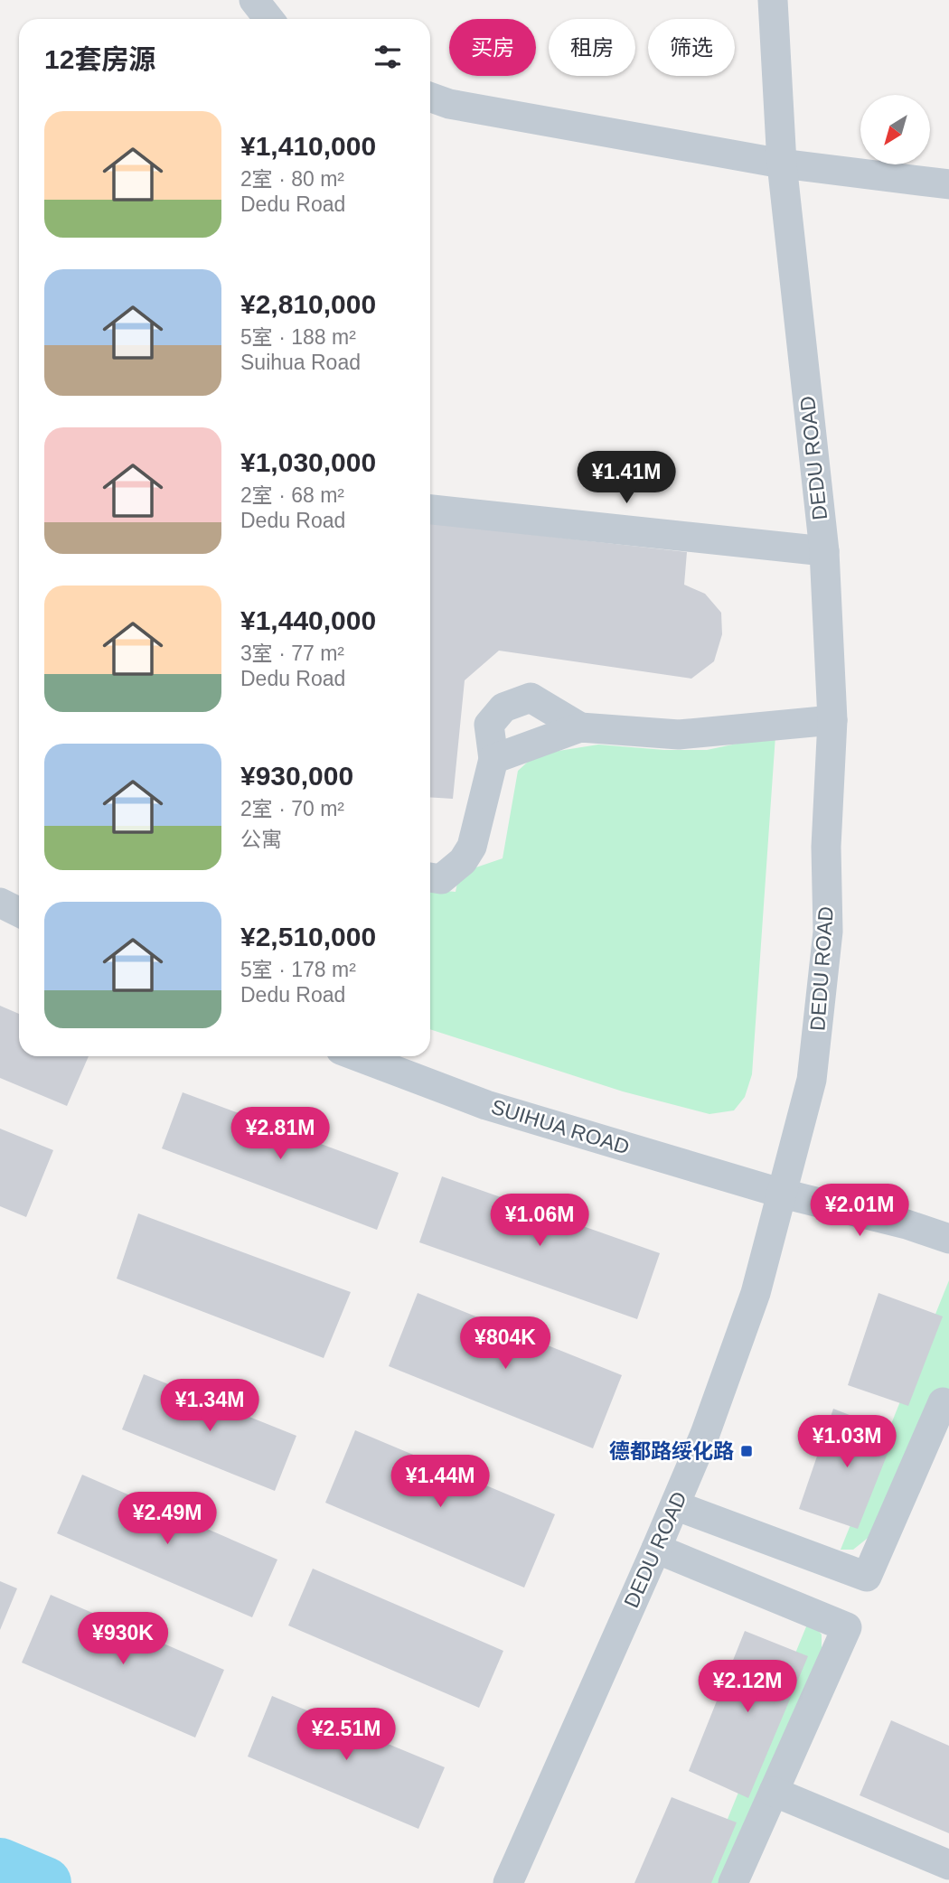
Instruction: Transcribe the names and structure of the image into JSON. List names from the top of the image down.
{
  "streets": {
    "street": ["DEDU ROAD", "SUIHUA ROAD"]
  },
  "crossings": [
    ["DEDU ROAD", "SUIHUA ROAD"]
  ],
  "places": {
    "transit": ["德都路绥化路"]
  },
  "north": "bottom left",
  "page": {
    "chip": ["买房", "租房", "筛选"],
    "heading": "12套房源",
    "list": [
      {
        "name": "¥1,410,000",
        "note": "2室 · 80 m² · Dedu Road"
      },
      {
        "name": "¥2,810,000",
        "note": "5室 · 188 m² · Suihua Road"
      },
      {
        "name": "¥1,030,000",
        "note": "2室 · 68 m² · Dedu Road"
      },
      {
        "name": "¥1,440,000",
        "note": "3室 · 77 m² · Dedu Road"
      },
      {
        "name": "¥930,000",
        "note": "2室 · 70 m² · 公寓"
      },
      {
        "name": "¥2,510,000",
        "note": "5室 · 178 m² · Dedu Road"
      }
    ],
    "price": [
      "¥1.41M",
      "¥2.81M",
      "¥2.01M",
      "¥1.06M",
      "¥804K",
      "¥1.34M",
      "¥1.03M",
      "¥1.44M",
      "¥2.49M",
      "¥930K",
      "¥2.12M",
      "¥2.51M"
    ]
  }
}
